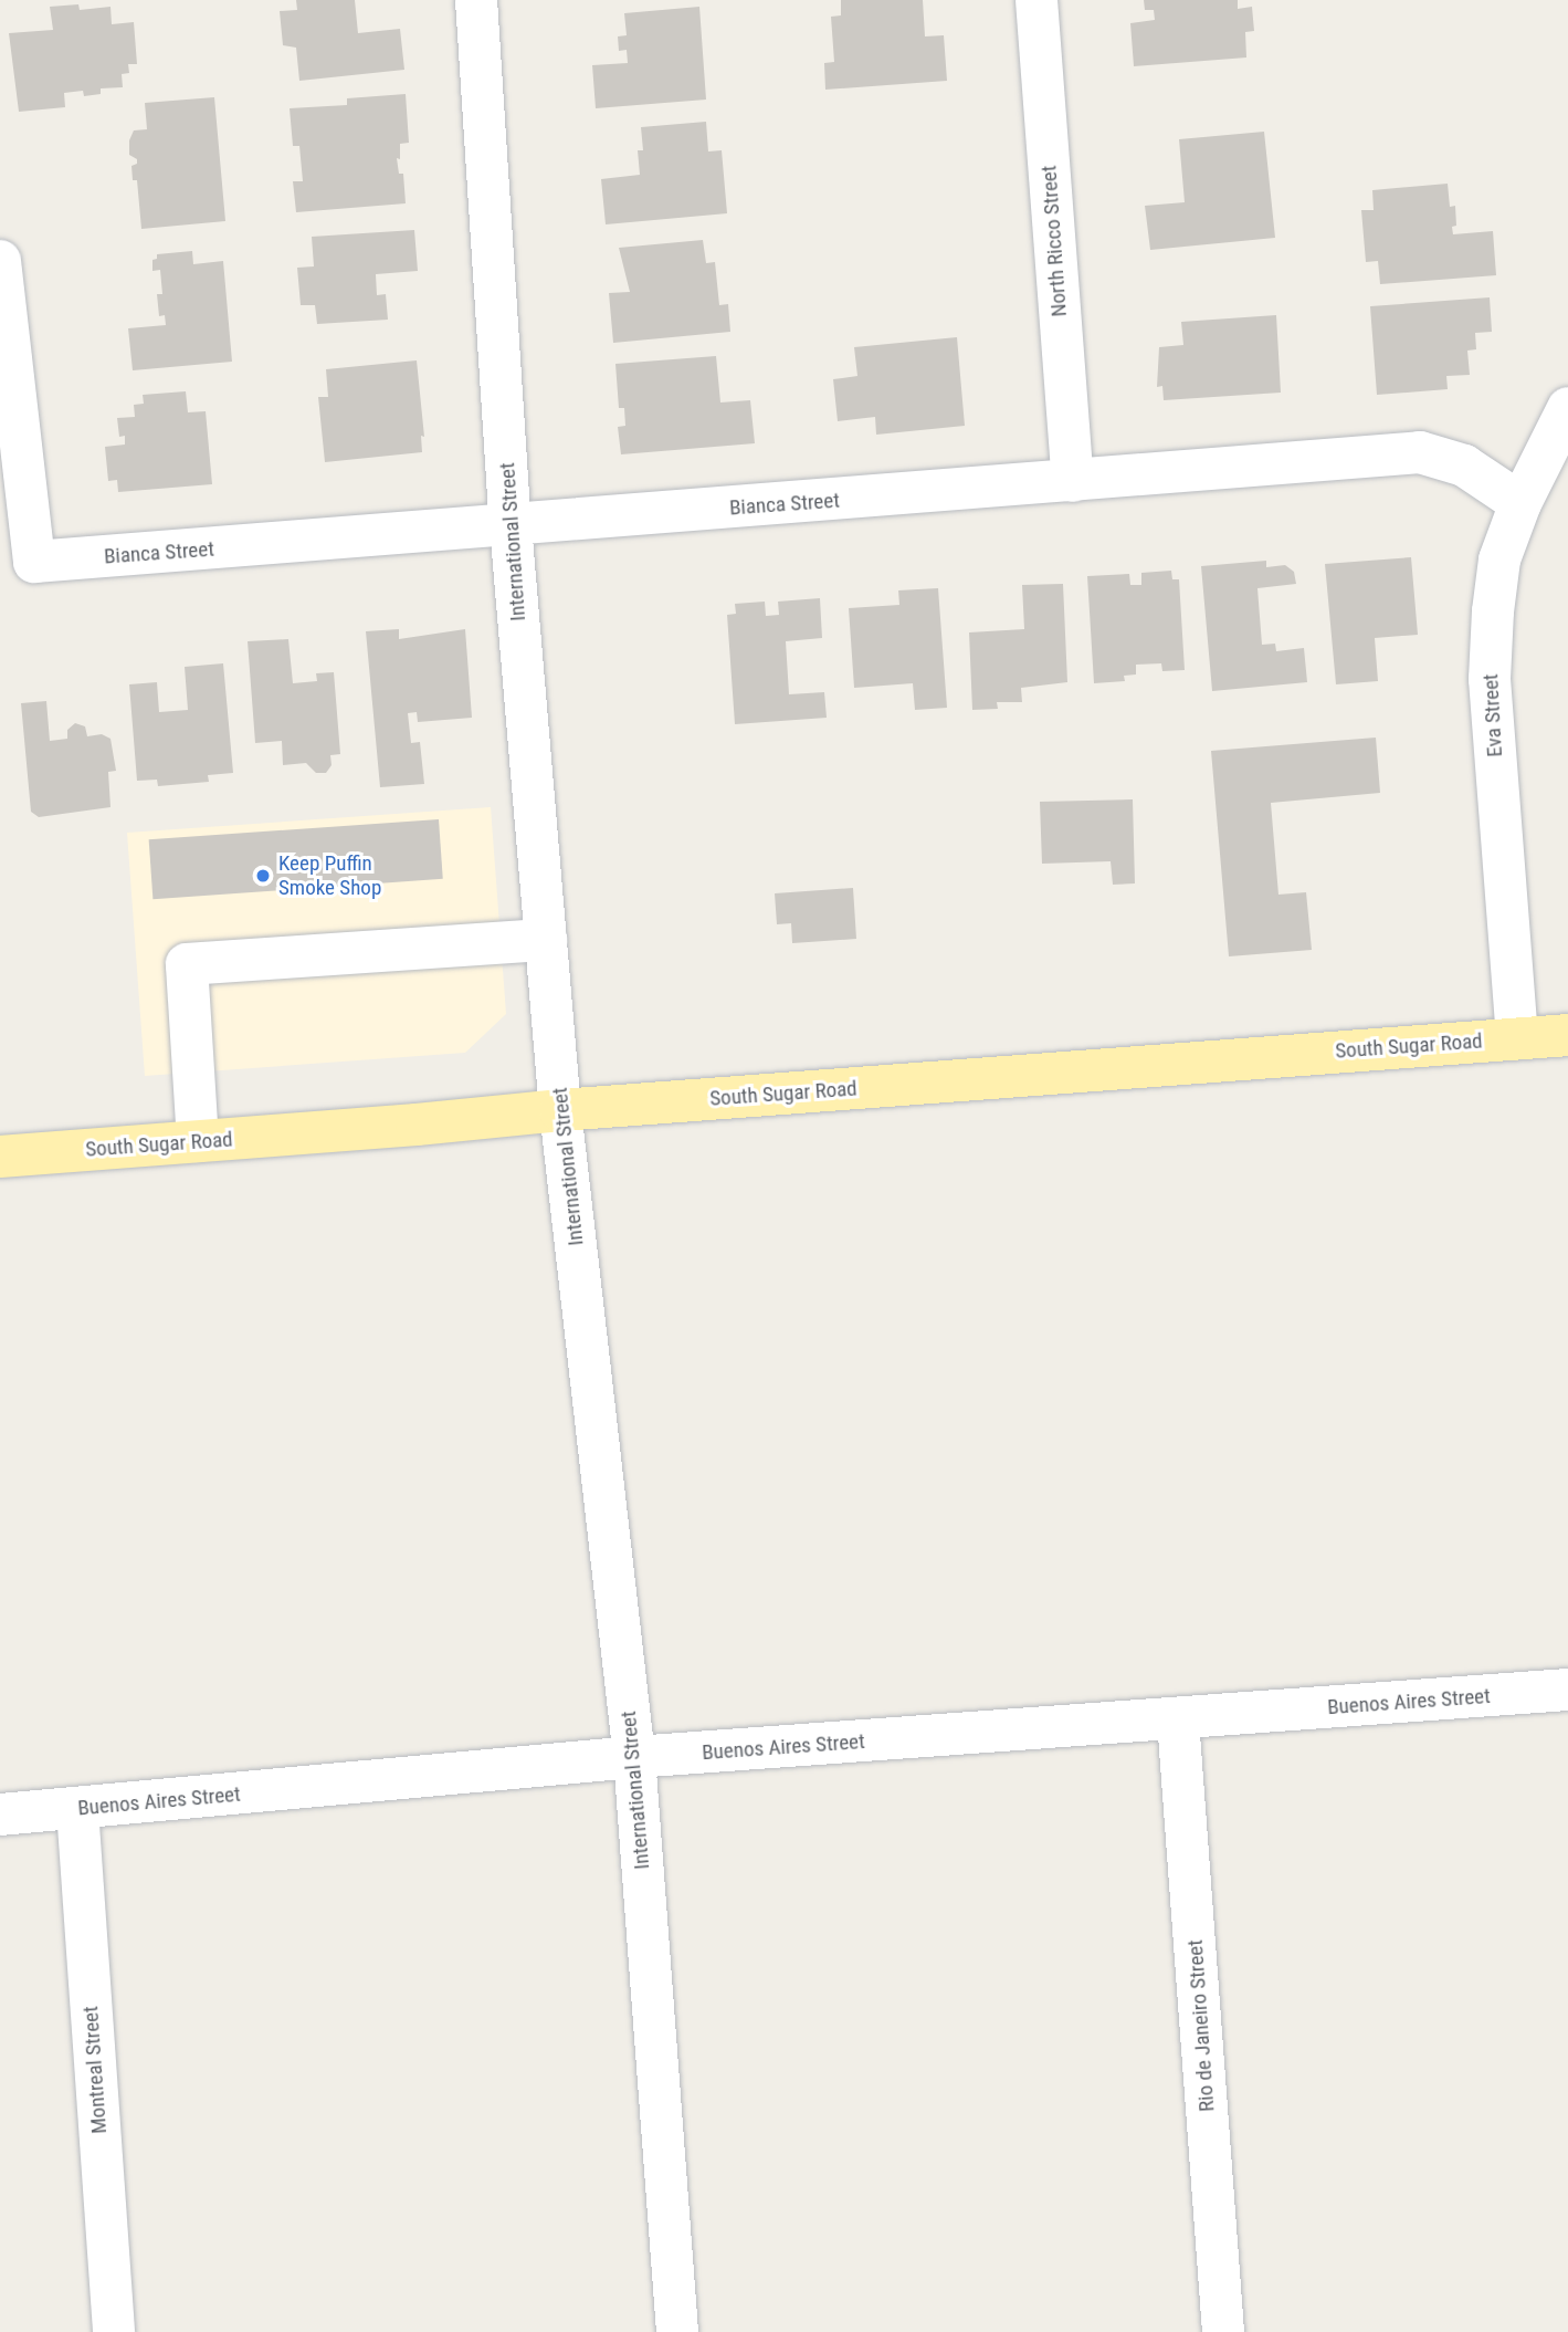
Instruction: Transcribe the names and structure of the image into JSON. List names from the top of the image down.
{
  "streets": {
    "main road": ["South Sugar Road"],
    "street": [
      "North Ricco Street",
      "Bianca Street",
      "International Street",
      "Eva Street",
      "Buenos Aires Street",
      "Rio de Janeiro Street",
      "Montreal Street"
    ]
  },
  "crossings": [
    ["North Ricco Street", "Bianca Street"],
    ["Bianca Street", "International Street"],
    ["Bianca Street", "Eva Street"],
    ["International Street", "South Sugar Road"],
    ["International Street", "Buenos Aires Street"],
    ["Eva Street", "South Sugar Road"],
    ["Buenos Aires Street", "Rio de Janeiro Street"],
    ["Buenos Aires Street", "Montreal Street"]
  ],
  "places": ["Keep Puffin Smoke Shop"]
}
